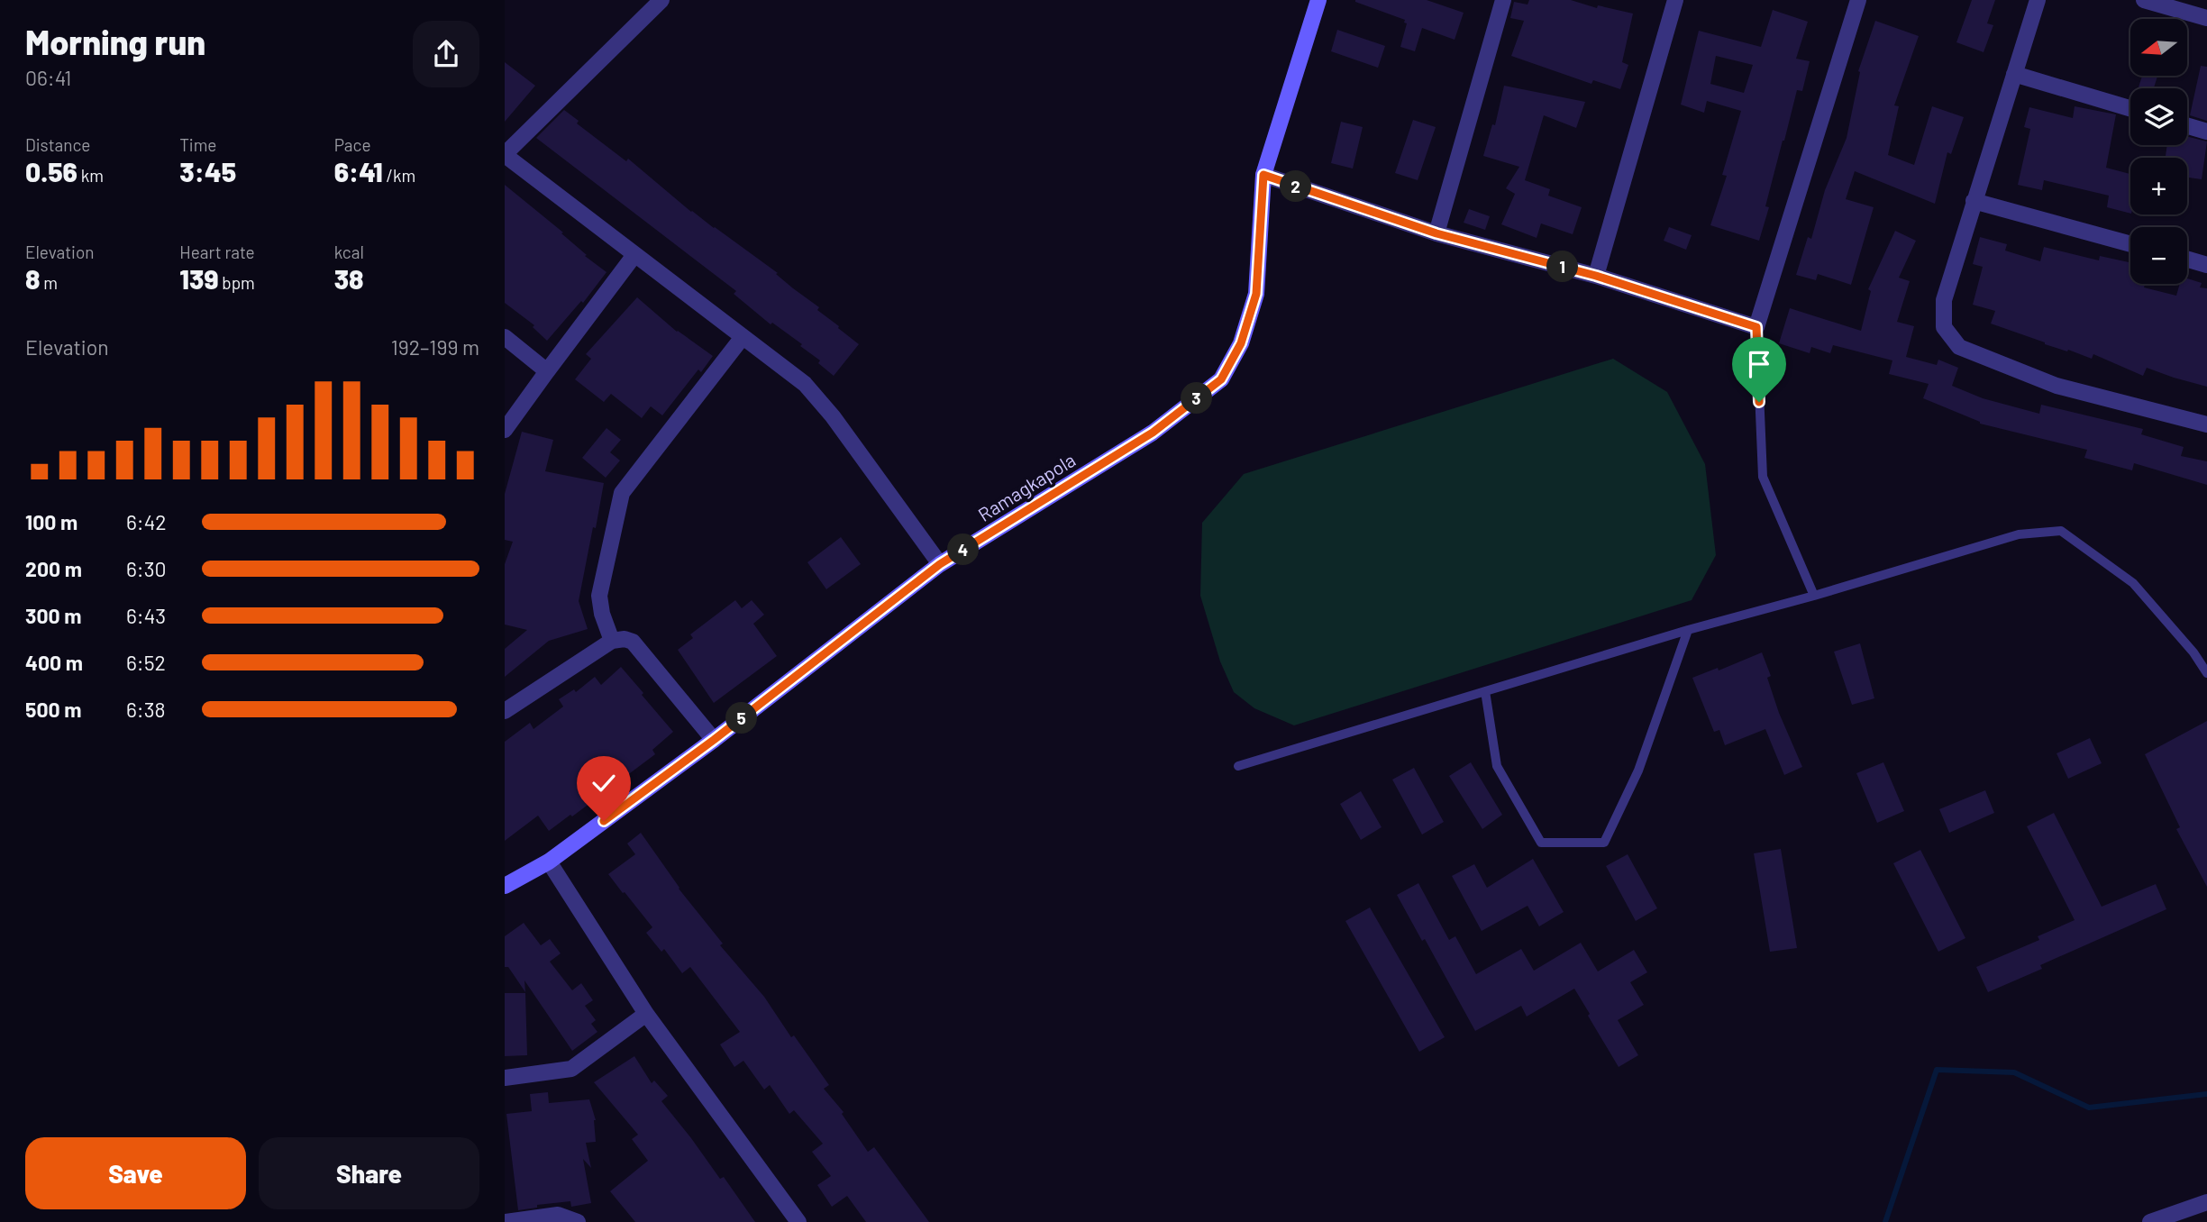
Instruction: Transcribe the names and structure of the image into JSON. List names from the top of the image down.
{
  "streets": {
    "street": ["Ramagkapola"]
  },
  "north": "left",
  "page": {
    "heading": ["Morning run", "06:41"],
    "map_buttons": ["+", "−"],
    "stats": [
      ["Distance", "0.56 km"],
      ["Time", "3:45"],
      ["Pace", "6:41 /km"],
      ["Elevation", "8 m"],
      ["Heart rate", "139 bpm"],
      ["kcal", "38"]
    ],
    "pins": [
      "2",
      "1",
      "3",
      "4",
      "5"
    ],
    "chart": ["Elevation", "192–199 m"],
    "list": [
      {
        "name": "100 m",
        "note": "6:42"
      },
      {
        "name": "200 m",
        "note": "6:30"
      },
      {
        "name": "300 m",
        "note": "6:43"
      },
      {
        "name": "400 m",
        "note": "6:52"
      },
      {
        "name": "500 m",
        "note": "6:38"
      }
    ],
    "buttons": ["Save", "Share"]
  }
}
